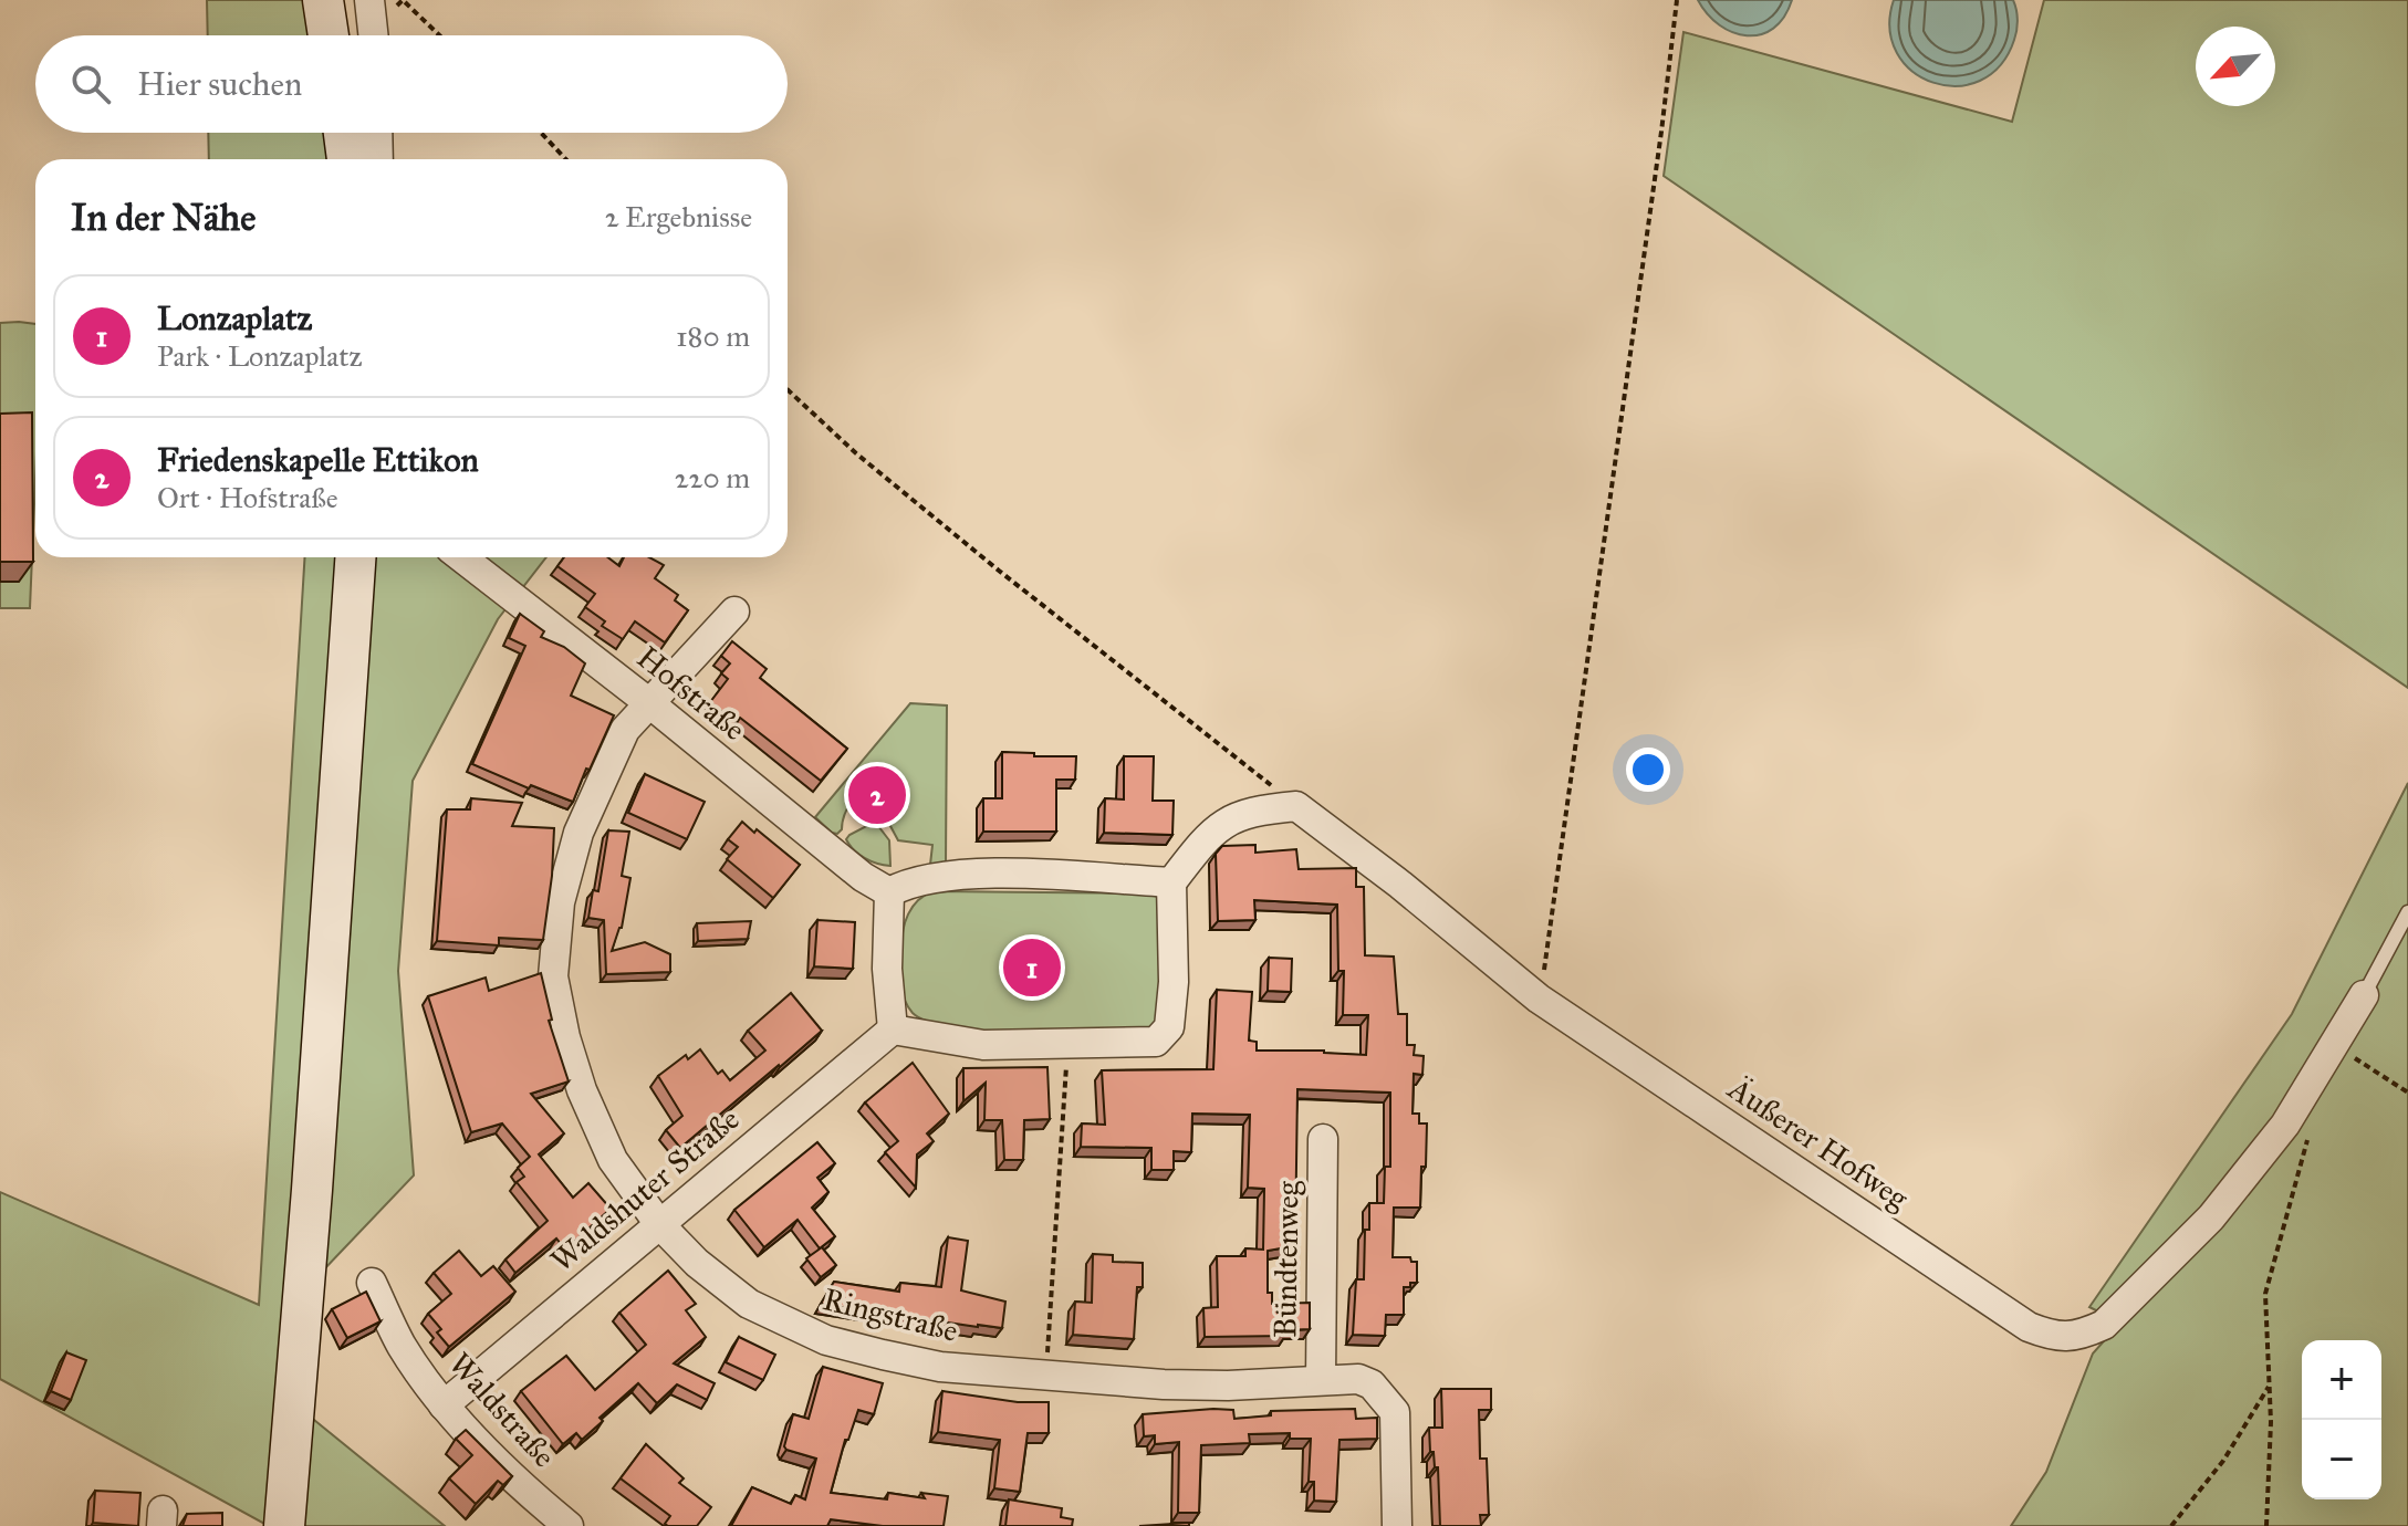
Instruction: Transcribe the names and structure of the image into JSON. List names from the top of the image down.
{
  "streets": {
    "street": [
      "Hofstraße",
      "Äußerer Hofweg",
      "Waldshuter Straße",
      "Bündtenweg",
      "Ringstraße",
      "Waldstraße"
    ]
  },
  "crossings": [
    ["Hofstraße", "Ringstraße"],
    ["Waldshuter Straße", "Ringstraße"],
    ["Waldshuter Straße", "Waldstraße"],
    ["Bündtenweg", "Ringstraße"]
  ],
  "north": "bottom left",
  "page": {
    "search": "Hier suchen",
    "heading": ["In der Nähe", "2 Ergebnisse"],
    "list": [
      {
        "mark": "1",
        "name": "Lonzaplatz",
        "note": "Park · Lonzaplatz",
        "value": "180 m"
      },
      {
        "mark": "2",
        "name": "Friedenskapelle Ettikon",
        "note": "Ort · Hofstraße",
        "value": "220 m"
      }
    ],
    "pins": ["2", "1"],
    "map_buttons": ["+", "−"]
  }
}
